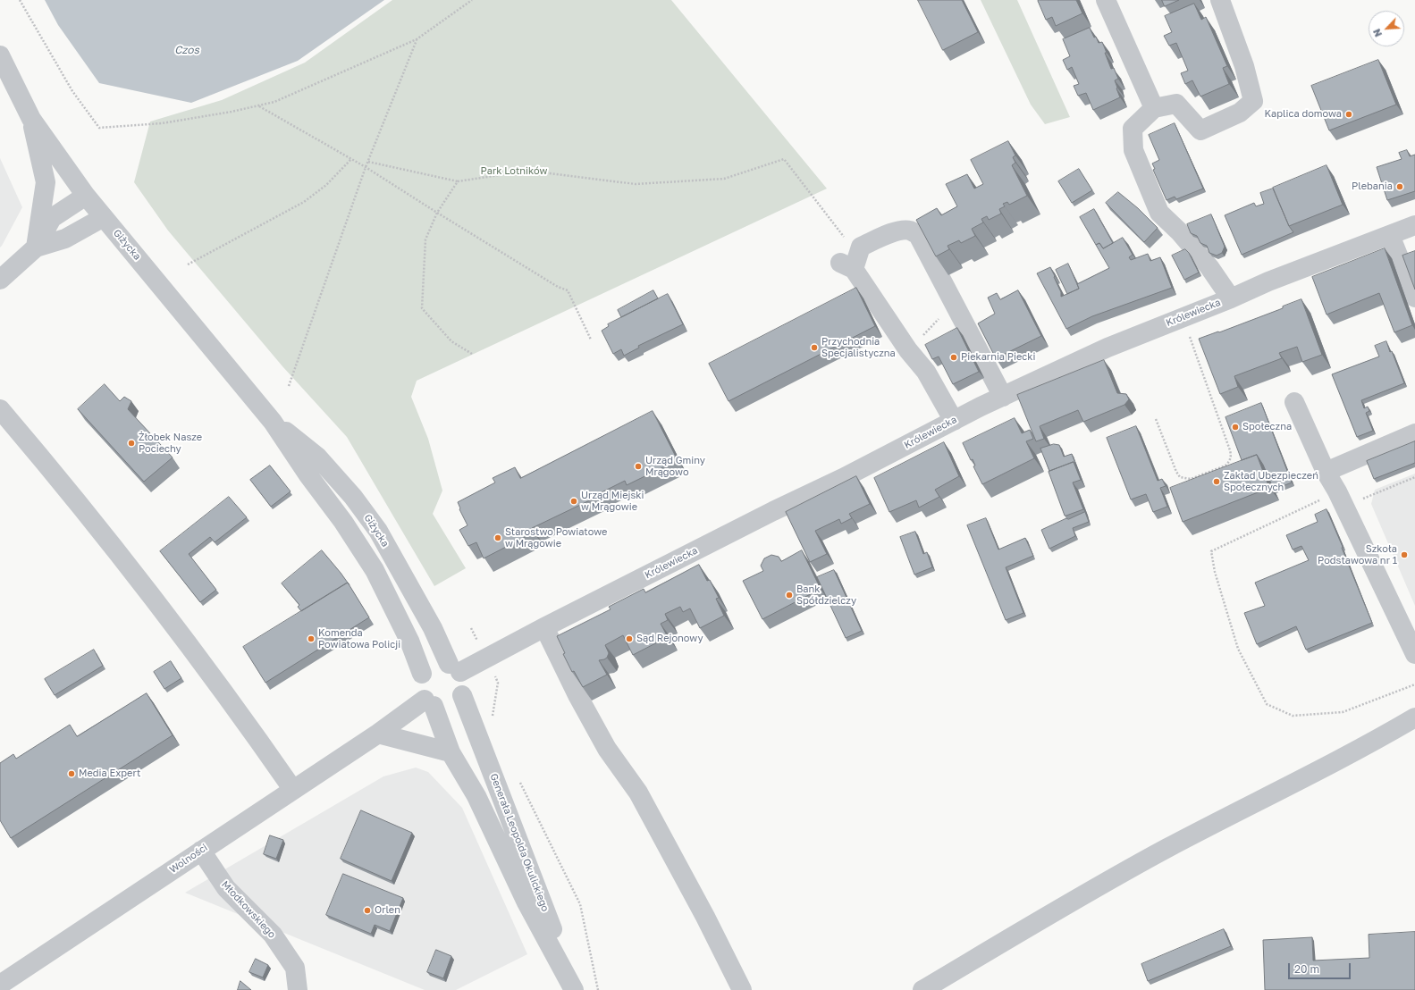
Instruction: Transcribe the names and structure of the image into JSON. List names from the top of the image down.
{
  "streets": {
    "street": [
      "Giżycka",
      "Królewiecka",
      "Generała Leopolda Okulickiego",
      "Wolności",
      "Młodkowskiego"
    ]
  },
  "crossings": [
    ["Giżycka", "Królewiecka"],
    ["Giżycka", "Generała Leopolda Okulickiego"],
    ["Giżycka", "Wolności"],
    ["Królewiecka", "Generała Leopolda Okulickiego"],
    ["Królewiecka", "Wolności"],
    ["Generała Leopolda Okulickiego", "Wolności"],
    ["Wolności", "Młodkowskiego"]
  ],
  "water": ["Czos"],
  "parks": ["Park Lotników"],
  "places": [
    "Kaplica domowa",
    "Plebania",
    "Przychodnia Specjalistyczna",
    "Piekarnia Piecki",
    "Społeczna",
    "Żłobek Nasze Pociechy",
    "Urząd Gminy Mrągowo",
    "Zakład Ubezpieczeń Społecznych",
    "Urząd Miejski w Mrągowie",
    "Starostwo Powiatowe w Mrągowie",
    "Szkoła Podstawowa nr 1",
    "Bank Spółdzielczy",
    "Komenda Powiatowa Policji",
    "Sąd Rejonowy",
    "Media Expert",
    "Orlen"
  ],
  "scale_bar": "20 m",
  "north": "bottom left"
}
